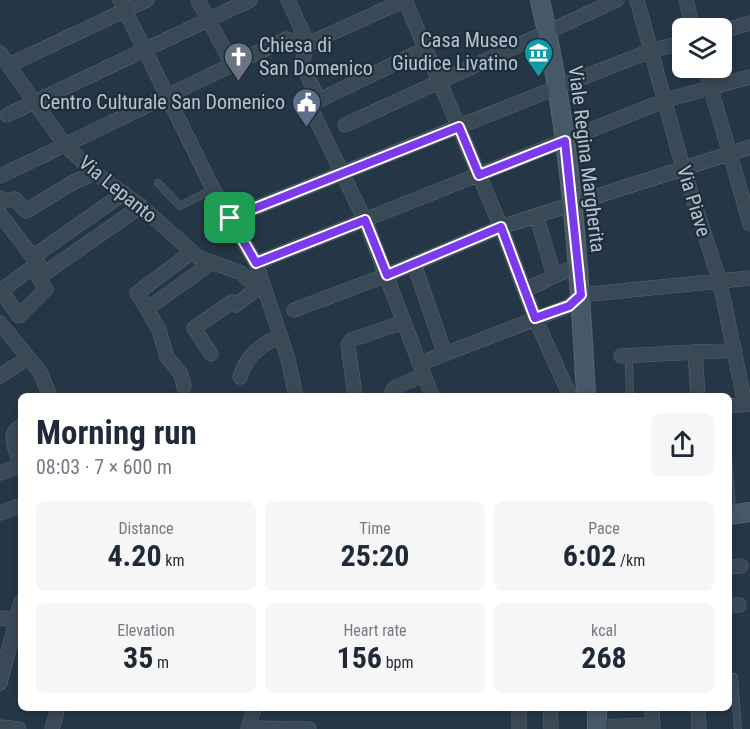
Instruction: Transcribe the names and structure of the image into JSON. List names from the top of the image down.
{
  "streets": {
    "street": ["Viale Regina Margherita", "Via Lepanto", "Via Piave"]
  },
  "places": {
    "museum": ["Casa Museo Giudice Livatino"],
    "church": ["Chiesa di San Domenico"],
    "public building": ["Centro Culturale San Domenico"]
  },
  "page": {
    "heading": ["Morning run", "08:03 · 7 × 600 m"],
    "stats": [
      ["Distance", "4.20 km"],
      ["Time", "25:20"],
      ["Pace", "6:02 /km"],
      ["Elevation", "35 m"],
      ["Heart rate", "156 bpm"],
      ["kcal", "268"]
    ]
  }
}
